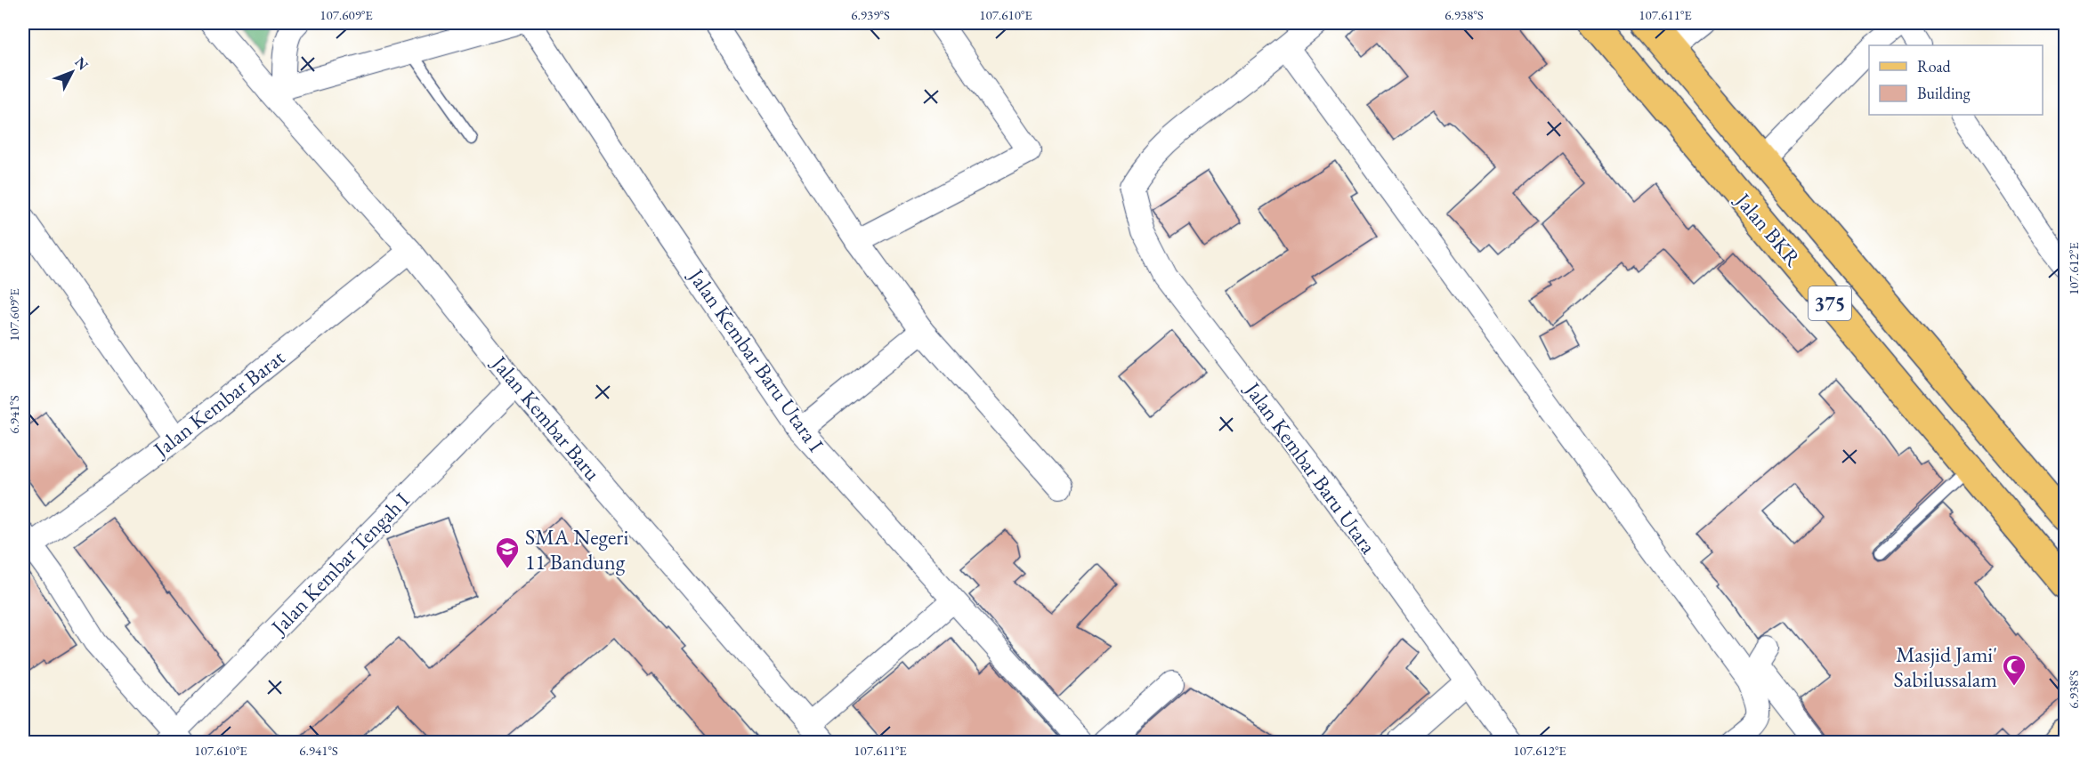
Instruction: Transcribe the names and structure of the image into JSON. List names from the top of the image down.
{
  "streets": {
    "main road": ["Jalan BKR", "375"],
    "street": [
      "Jalan Kembar Baru Utara I",
      "Jalan Kembar Barat",
      "Jalan Kembar Baru",
      "Jalan Kembar Baru Utara",
      "Jalan Kembar Tengah I"
    ]
  },
  "crossings": [
    ["Jalan Kembar Barat", "Jalan Kembar Baru"],
    ["Jalan Kembar Baru", "Jalan Kembar Tengah I"]
  ],
  "places": {
    "school or university": ["SMA Negeri 11 Bandung"],
    "mosque": ["Masjid Jami' Sabilussalam"]
  },
  "legend": ["Road", "Building"],
  "north": "top right",
  "coordinates": [
    "107.609°E",
    "6.939°S",
    "107.610°E",
    "6.938°S",
    "107.611°E",
    "107.612°E",
    "6.941°S"
  ]
}
